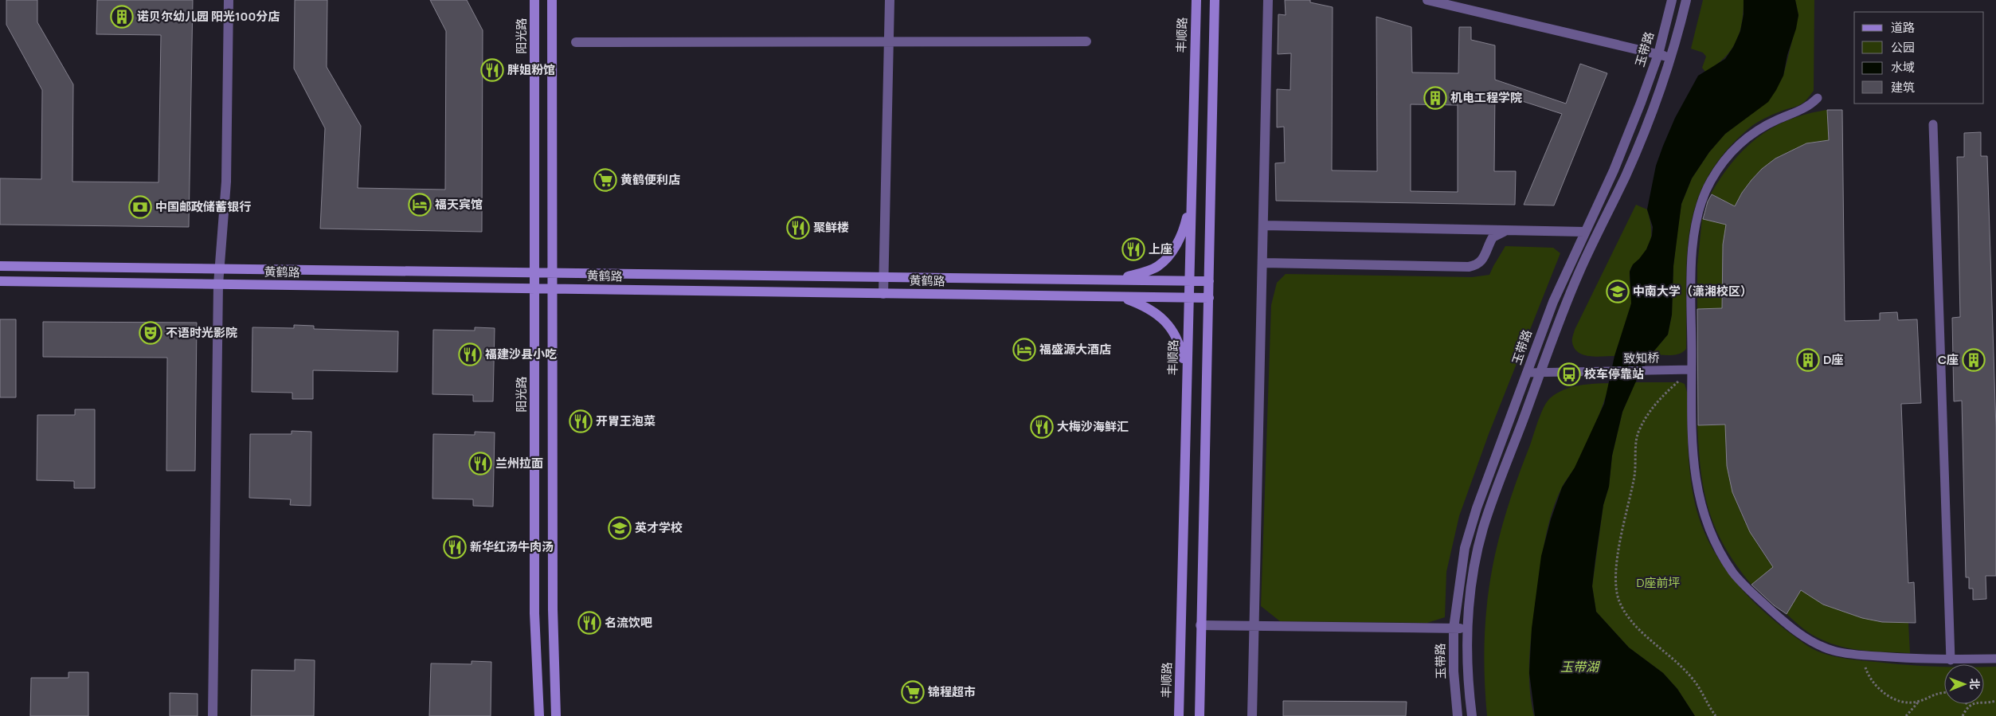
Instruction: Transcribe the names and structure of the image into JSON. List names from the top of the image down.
{
  "streets": {
    "main road": ["丰顺路", "阳光路", "黄鹤路"],
    "street": ["玉带路"],
    "lane": ["致知桥"]
  },
  "crossings": [
    ["丰顺路", "黄鹤路"],
    ["阳光路", "黄鹤路"],
    ["玉带路", "致知桥"]
  ],
  "water": ["玉带湖"],
  "parks": ["D座前坪"],
  "places": {
    "building": [
      "诺贝尔幼儿园 阳光100分店",
      "机电工程学院",
      "D座",
      "C座"
    ],
    "restaurant": [
      "胖姐粉馆",
      "聚鲜楼",
      "上座",
      "福建沙县小吃",
      "开胃王泡菜",
      "大梅沙海鲜汇",
      "兰州拉面",
      "新华红汤牛肉汤",
      "名流饮吧"
    ],
    "supermarket": ["黄鹤便利店", "锦程超市"],
    "hotel": ["福天宾馆", "福盛源大酒店"],
    "bank": ["中国邮政储蓄银行"],
    "school or university": ["中南大学（潇湘校区）", "英才学校"],
    "theatre": ["不语时光影院"],
    "bus stop": ["校车停靠站"]
  },
  "legend": [
    "道路",
    "公园",
    "水域",
    "建筑"
  ],
  "north": "right"
}
